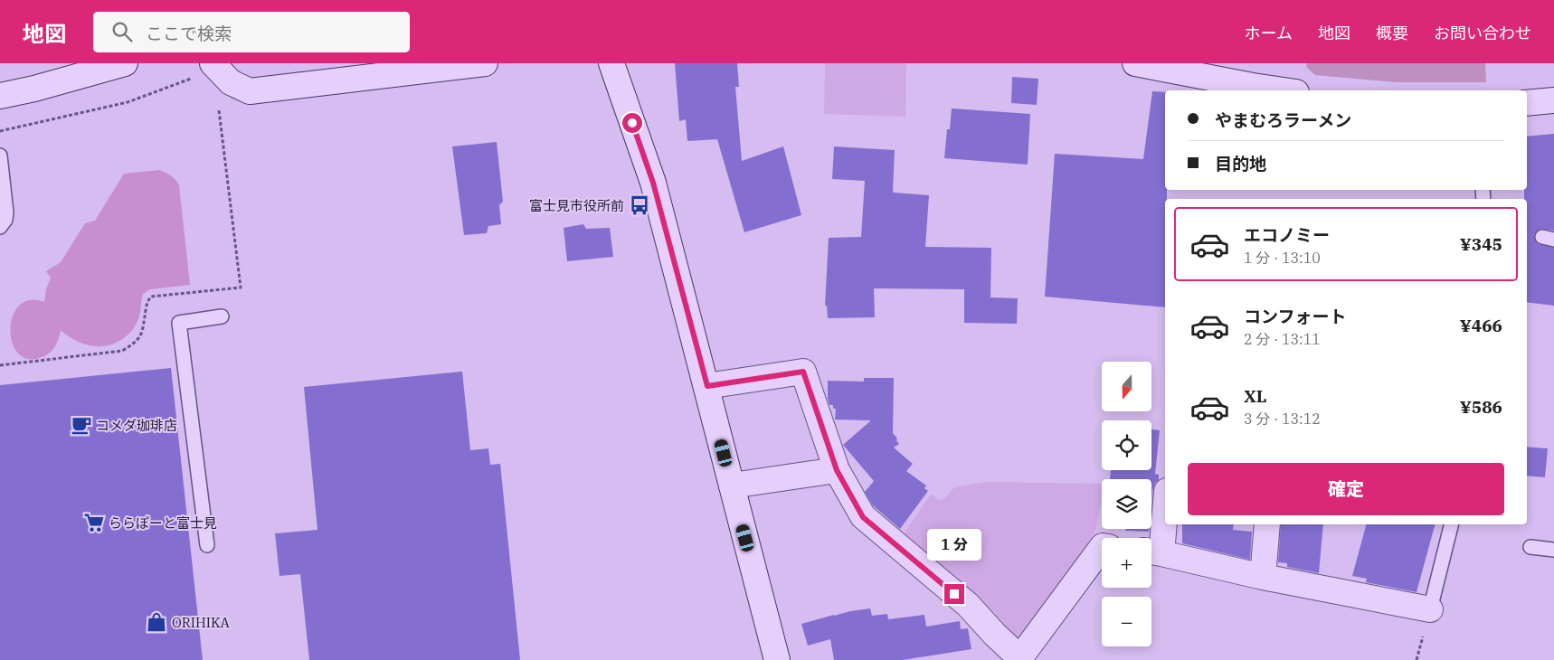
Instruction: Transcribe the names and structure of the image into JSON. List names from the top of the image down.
{
  "places": {
    "bus stop": ["富士見市役所前"],
    "cafe": ["コメダ珈琲店"],
    "supermarket": ["ららぽーと富士見"],
    "shop": ["ORIHIKA"]
  },
  "north": "bottom",
  "page": {
    "header": "地図",
    "search": "ここで検索",
    "nav": [
      "ホーム",
      "地図",
      "概要",
      "お問い合わせ"
    ],
    "banner": ["やまむろラーメン", "目的地"],
    "list": [
      {
        "name": "エコノミー",
        "note": "1 分 · 13:10",
        "value": "¥345"
      },
      {
        "name": "コンフォート",
        "note": "2 分 · 13:11",
        "value": "¥466"
      },
      {
        "name": "XL",
        "note": "3 分 · 13:12",
        "value": "¥586"
      }
    ],
    "map_buttons": ["+", "−"],
    "buttons": "確定",
    "bubble": "1 分"
  }
}
